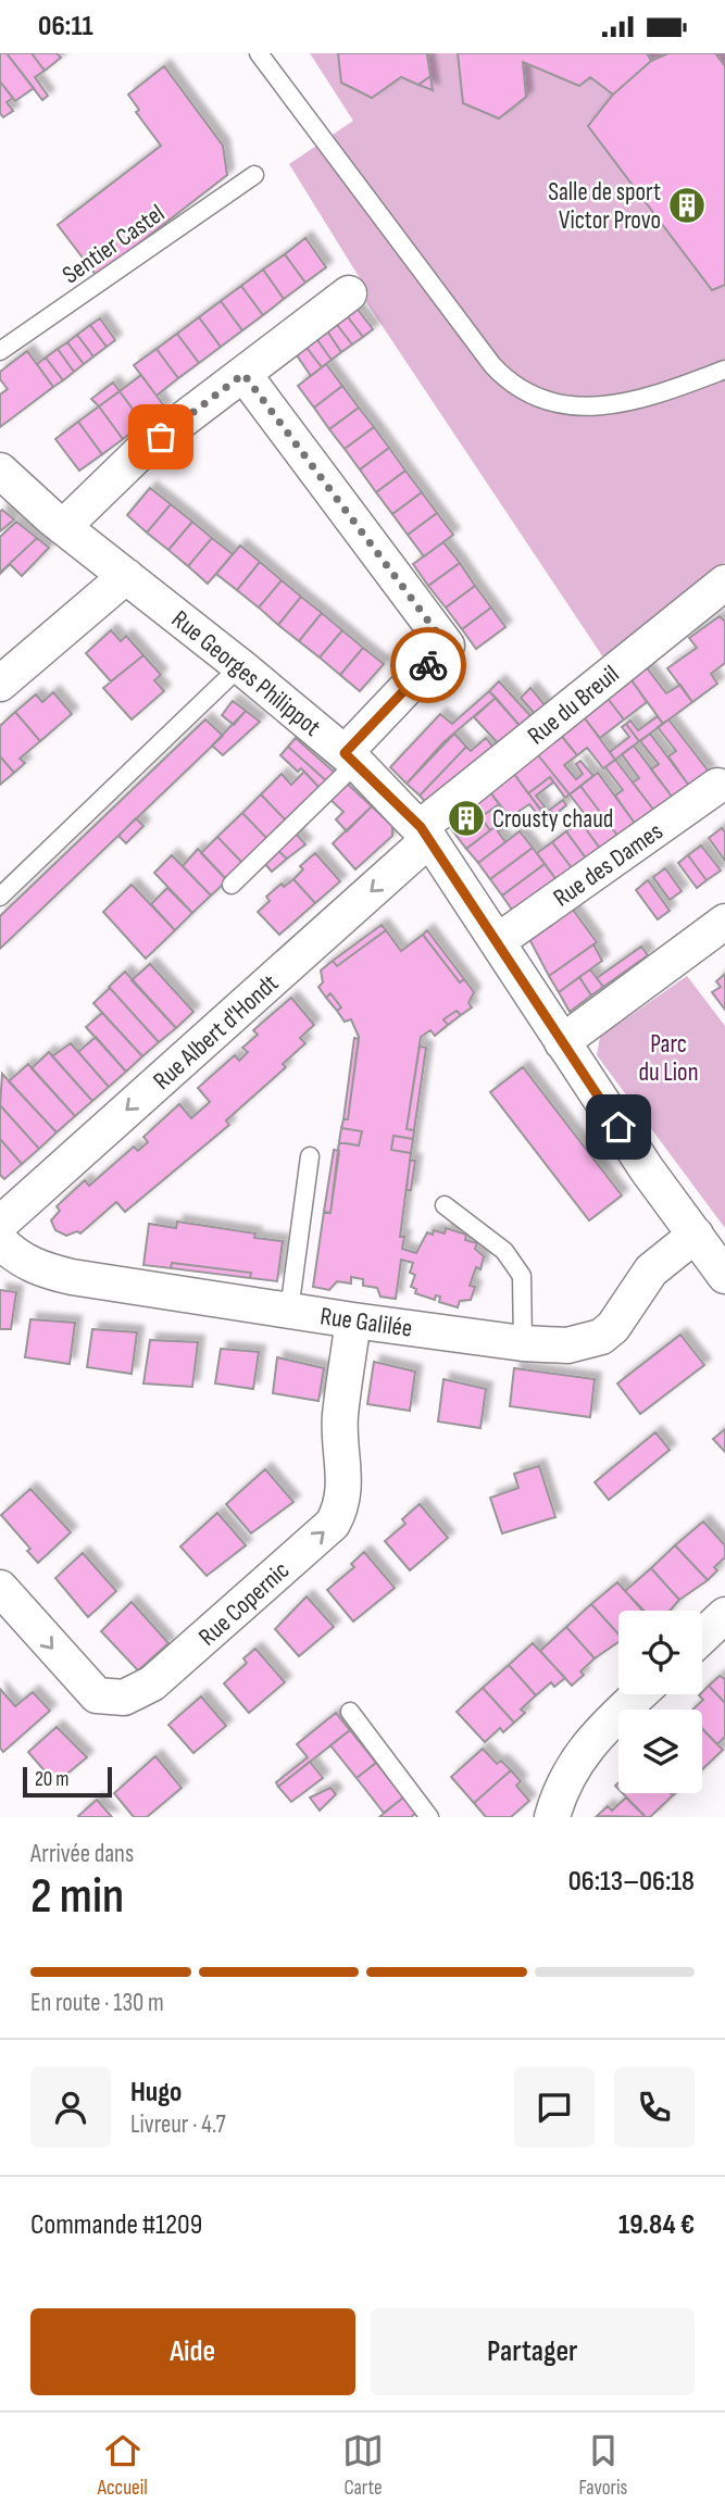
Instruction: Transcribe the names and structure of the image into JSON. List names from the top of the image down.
{
  "streets": {
    "street": [
      "Rue Georges Philippot",
      "Rue du Breuil",
      "Rue des Dames",
      "Rue Albert d'Hondt",
      "Rue Galilée",
      "Rue Copernic"
    ],
    "lane": ["Sentier Castel"]
  },
  "crossings": [
    ["Rue Georges Philippot", "Rue du Breuil"],
    ["Rue Georges Philippot", "Rue des Dames"],
    ["Rue Georges Philippot", "Rue Albert d'Hondt"],
    ["Rue Georges Philippot", "Rue Galilée"],
    ["Rue du Breuil", "Rue Albert d'Hondt"],
    ["Rue Galilée", "Rue Copernic"]
  ],
  "one_way": ["Rue Albert d'Hondt"],
  "parks": ["Parc du Lion"],
  "places": {
    "building": ["Salle de sport Victor Provo", "Crousty chaud"]
  },
  "scale_bar": "20 m",
  "page": {
    "status": "06:11",
    "scale": "20 m",
    "heading": ["2 min", "Arrivée dans", "06:13–06:18"],
    "panel": [
      "Hugo",
      "Livreur · 4.7",
      "Commande #1209",
      "19.84 €"
    ],
    "bar": "En route · 130 m",
    "buttons": ["Aide", "Partager"],
    "tabs": ["Accueil", "Carte", "Favoris"]
  }
}
